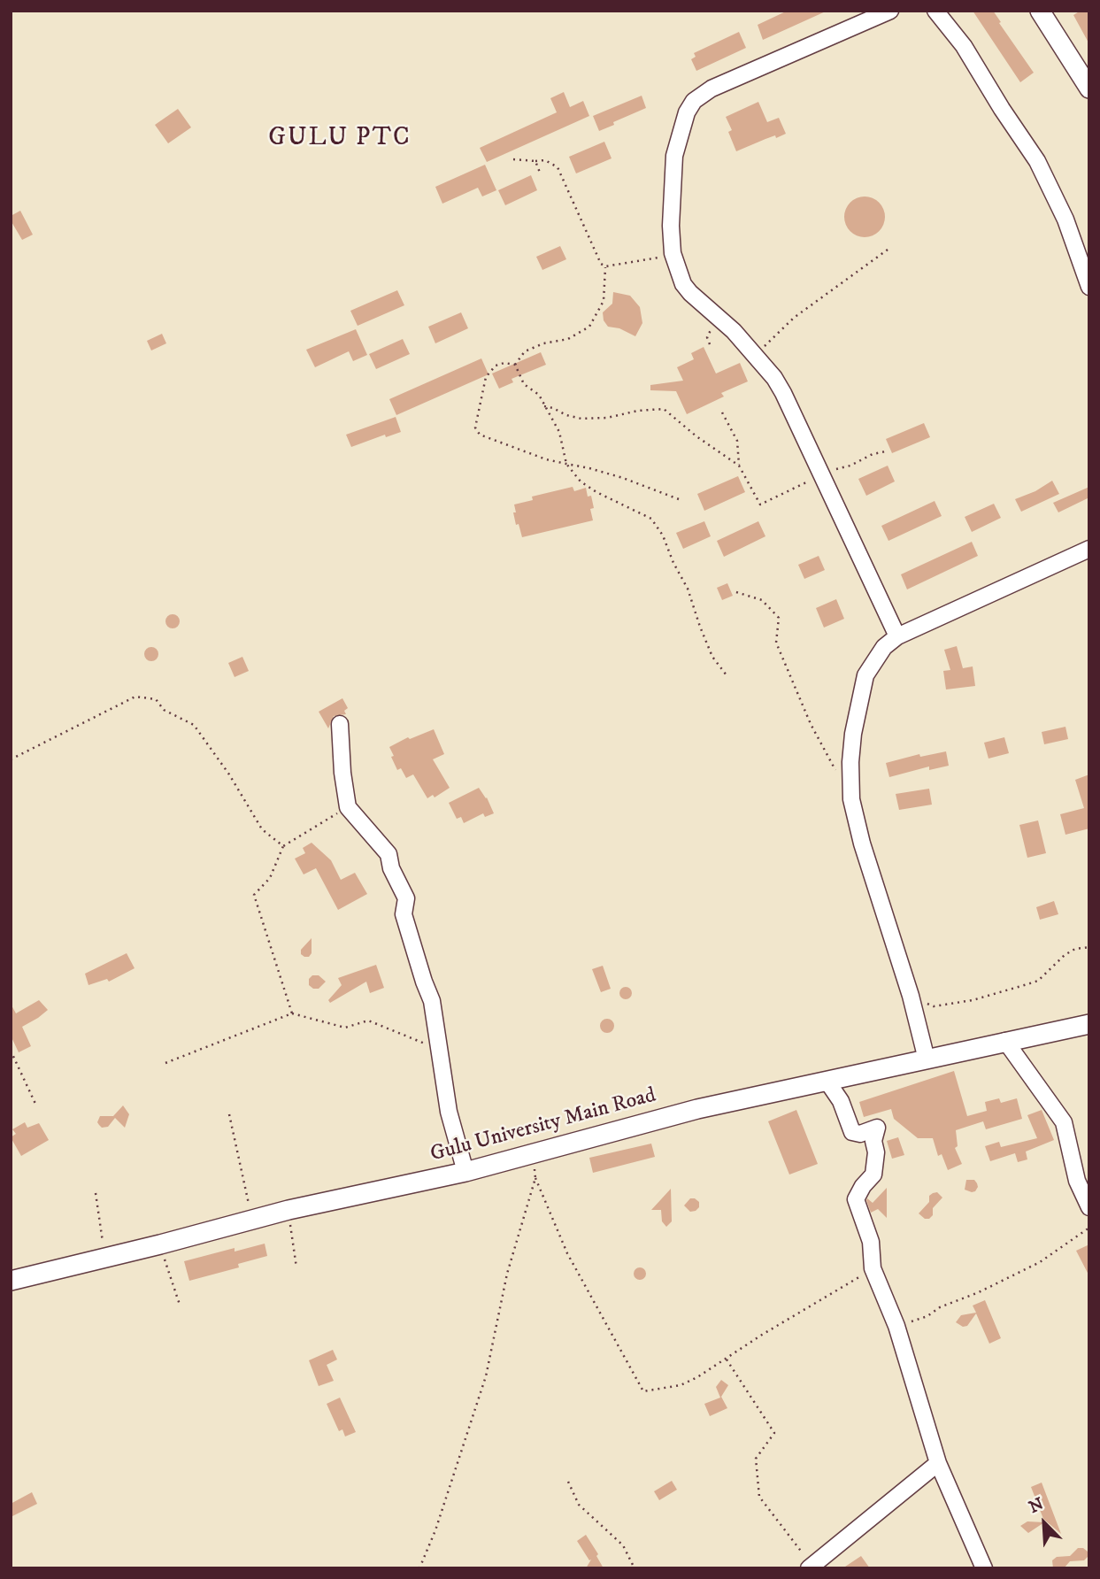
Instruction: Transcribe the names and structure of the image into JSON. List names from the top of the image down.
{
  "streets": {
    "street": ["Gulu University Main Road"]
  },
  "districts": ["GULU PTC"],
  "north": "top left"
}
